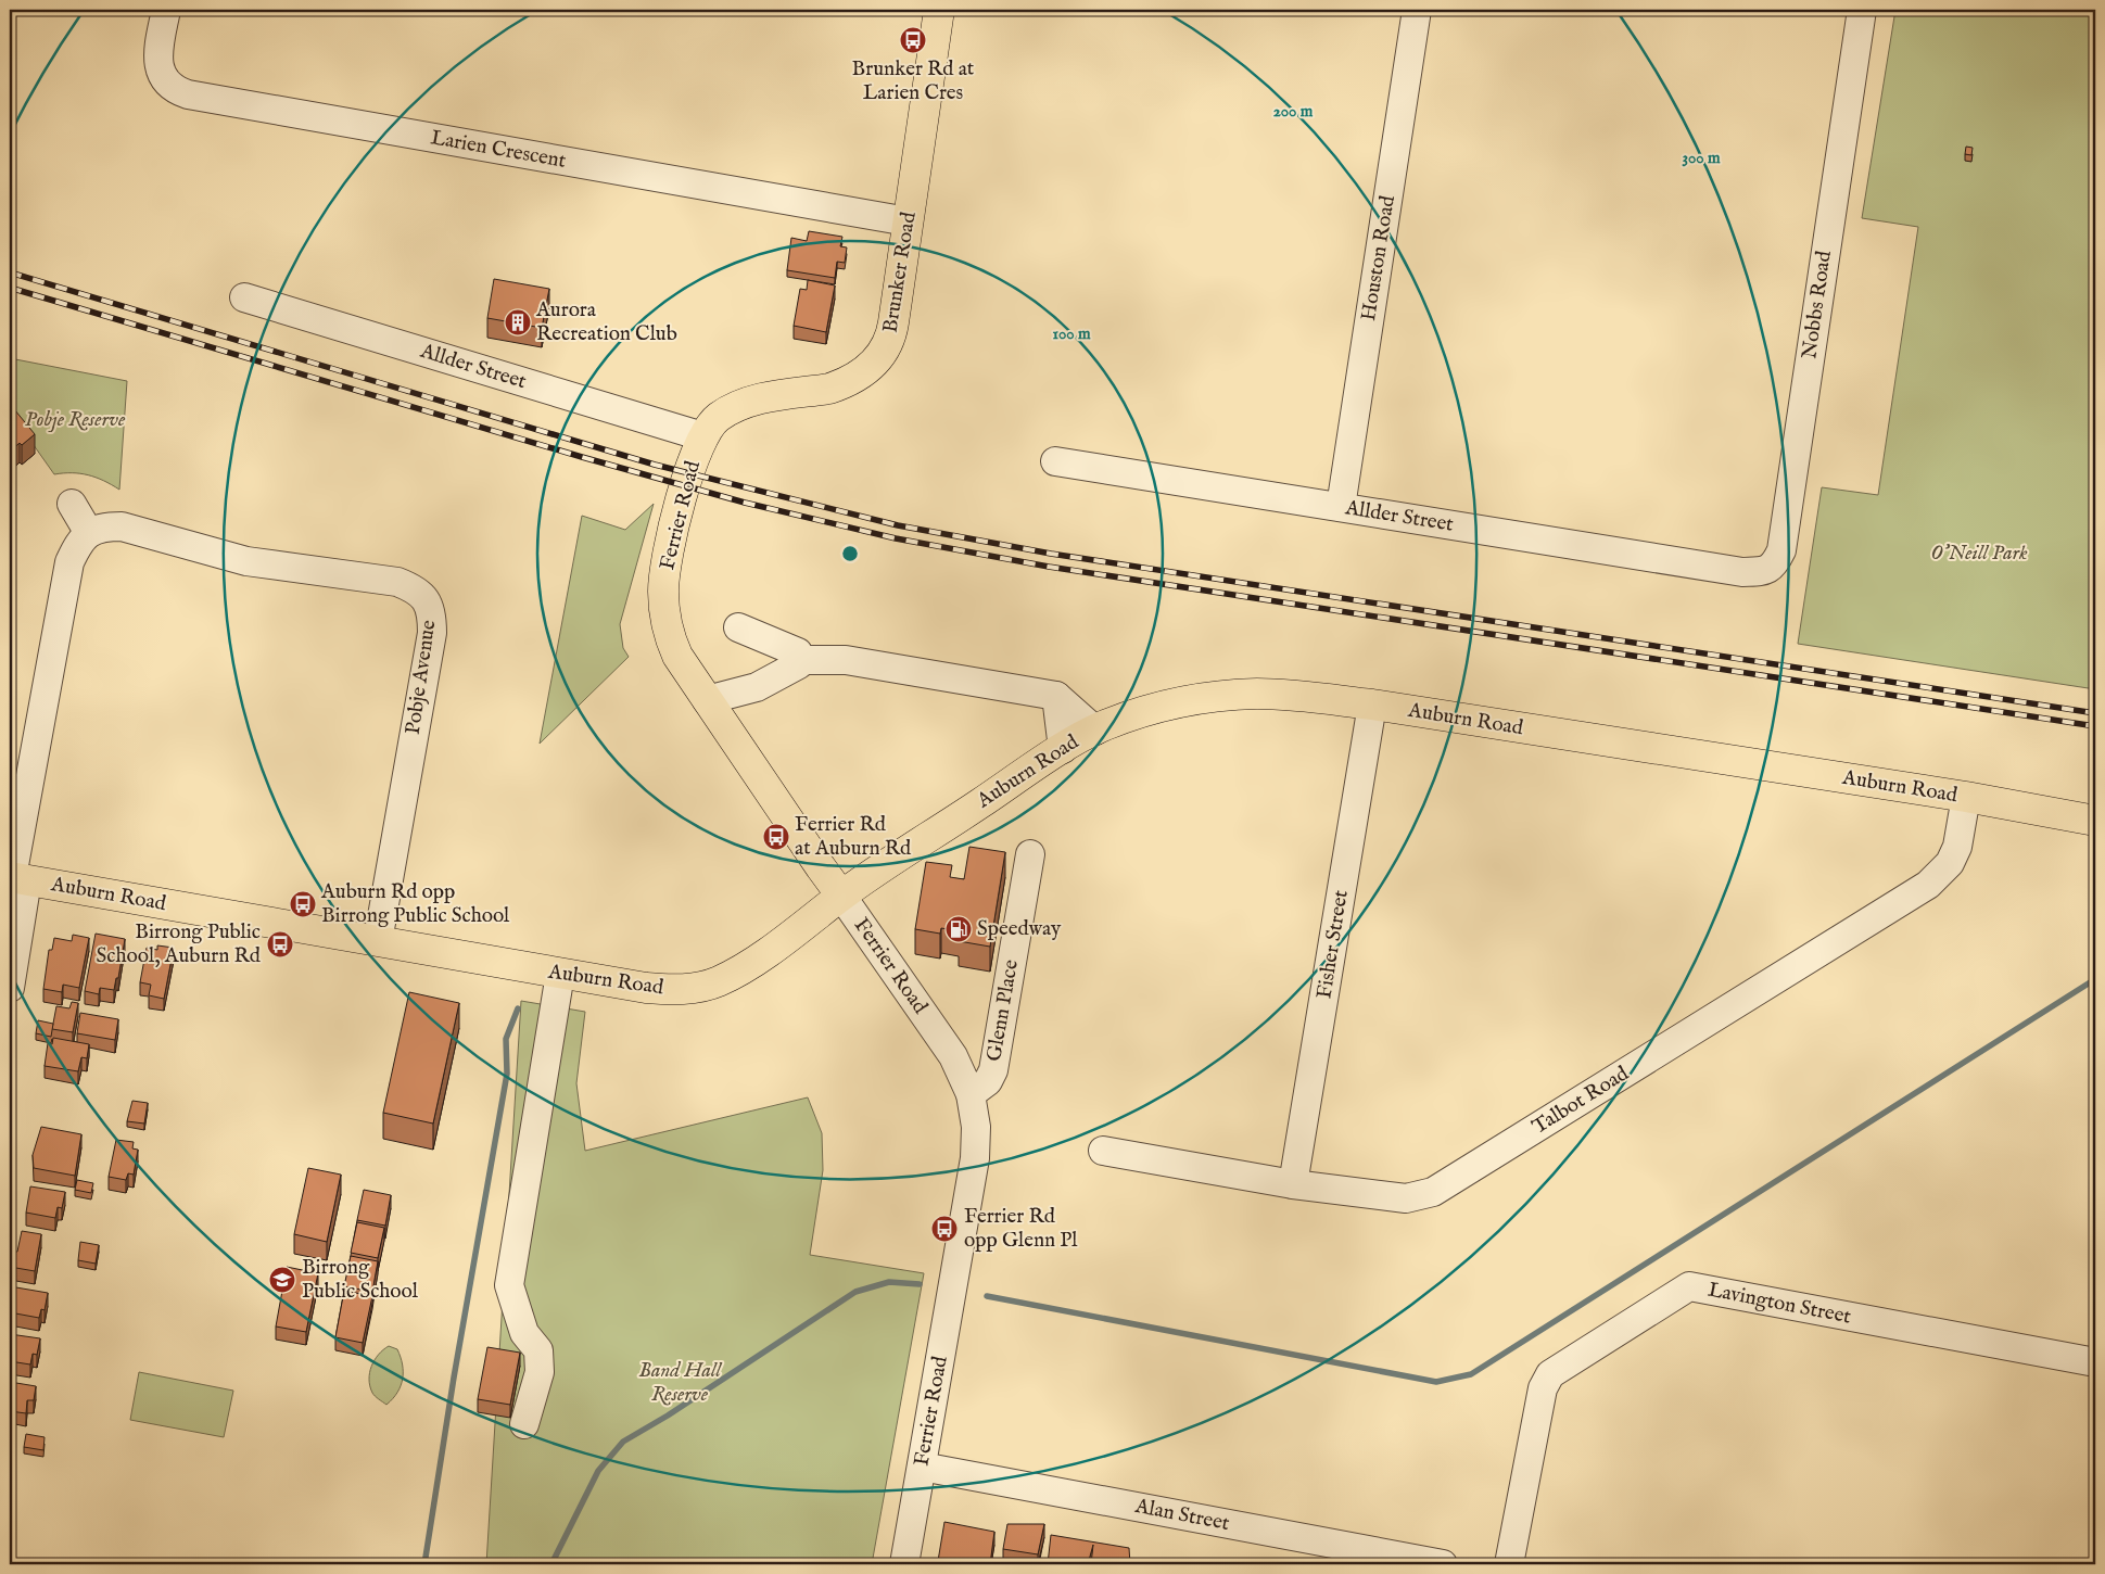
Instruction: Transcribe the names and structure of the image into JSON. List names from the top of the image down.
{
  "streets": {
    "main road": ["Brunker Road", "Ferrier Road", "Auburn Road"],
    "street": [
      "Larien Crescent",
      "Houston Road",
      "Nobbs Road",
      "Allder Street",
      "Pobje Avenue",
      "Fisher Street",
      "Glenn Place",
      "Talbot Road",
      "Lavington Street",
      "Alan Street"
    ]
  },
  "crossings": [
    ["Larien Crescent", "Brunker Road"],
    ["Houston Road", "Allder Street"],
    ["Brunker Road", "Allder Street"],
    ["Brunker Road", "Ferrier Road"],
    ["Nobbs Road", "Allder Street"],
    ["Allder Street", "Ferrier Road"],
    ["Ferrier Road", "Auburn Road"],
    ["Ferrier Road", "Glenn Place"],
    ["Ferrier Road", "Alan Street"],
    ["Pobje Avenue", "Auburn Road"],
    ["Auburn Road", "Fisher Street"],
    ["Auburn Road", "Talbot Road"],
    ["Fisher Street", "Talbot Road"]
  ],
  "parks": ["Pobje Reserve", "O'Neill Park", "Band Hall Reserve"],
  "places": {
    "bus stop": [
      "Brunker Rd at Larien Cres",
      "Ferrier Rd at Auburn Rd",
      "Auburn Rd opp Birrong Public School",
      "Birrong Public School, Auburn Rd",
      "Ferrier Rd opp Glenn Pl"
    ],
    "building": ["Aurora Recreation Club"],
    "fuel station": ["Speedway"],
    "school or university": ["Birrong Public School"]
  },
  "rings": ["200 m", "300 m", "100 m"]
}
